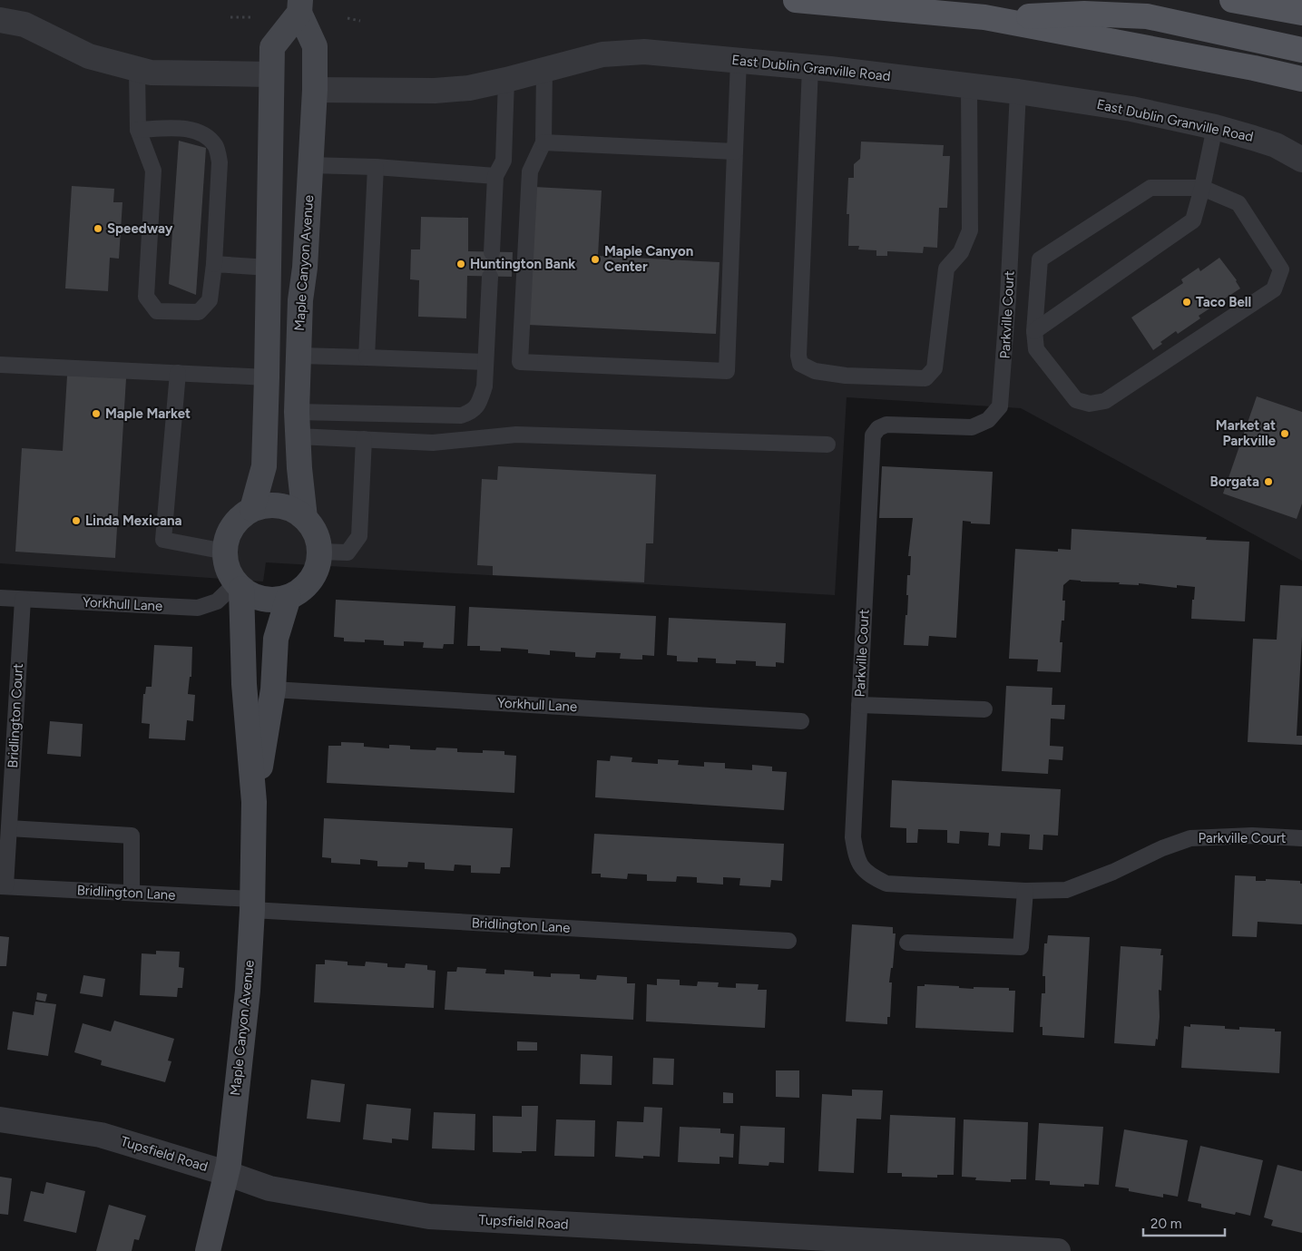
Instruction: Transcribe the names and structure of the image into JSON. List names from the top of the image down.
{
  "streets": {
    "street": ["East Dublin Granville Road", "Maple Canyon Avenue", "Tupsfield Road"],
    "lane": [
      "Parkville Court",
      "Yorkhull Lane",
      "Bridlington Court",
      "Bridlington Lane"
    ]
  },
  "crossings": [
    ["East Dublin Granville Road", "Maple Canyon Avenue"],
    ["East Dublin Granville Road", "Parkville Court"],
    ["Maple Canyon Avenue", "Yorkhull Lane"],
    ["Maple Canyon Avenue", "Bridlington Lane"],
    ["Maple Canyon Avenue", "Tupsfield Road"],
    ["Yorkhull Lane", "Bridlington Court"],
    ["Bridlington Court", "Bridlington Lane"]
  ],
  "places": [
    "Speedway",
    "Maple Canyon Center",
    "Huntington Bank",
    "Taco Bell",
    "Maple Market",
    "Market at Parkville",
    "Borgata",
    "Linda Mexicana"
  ],
  "scale_bar": "20 m"
}
